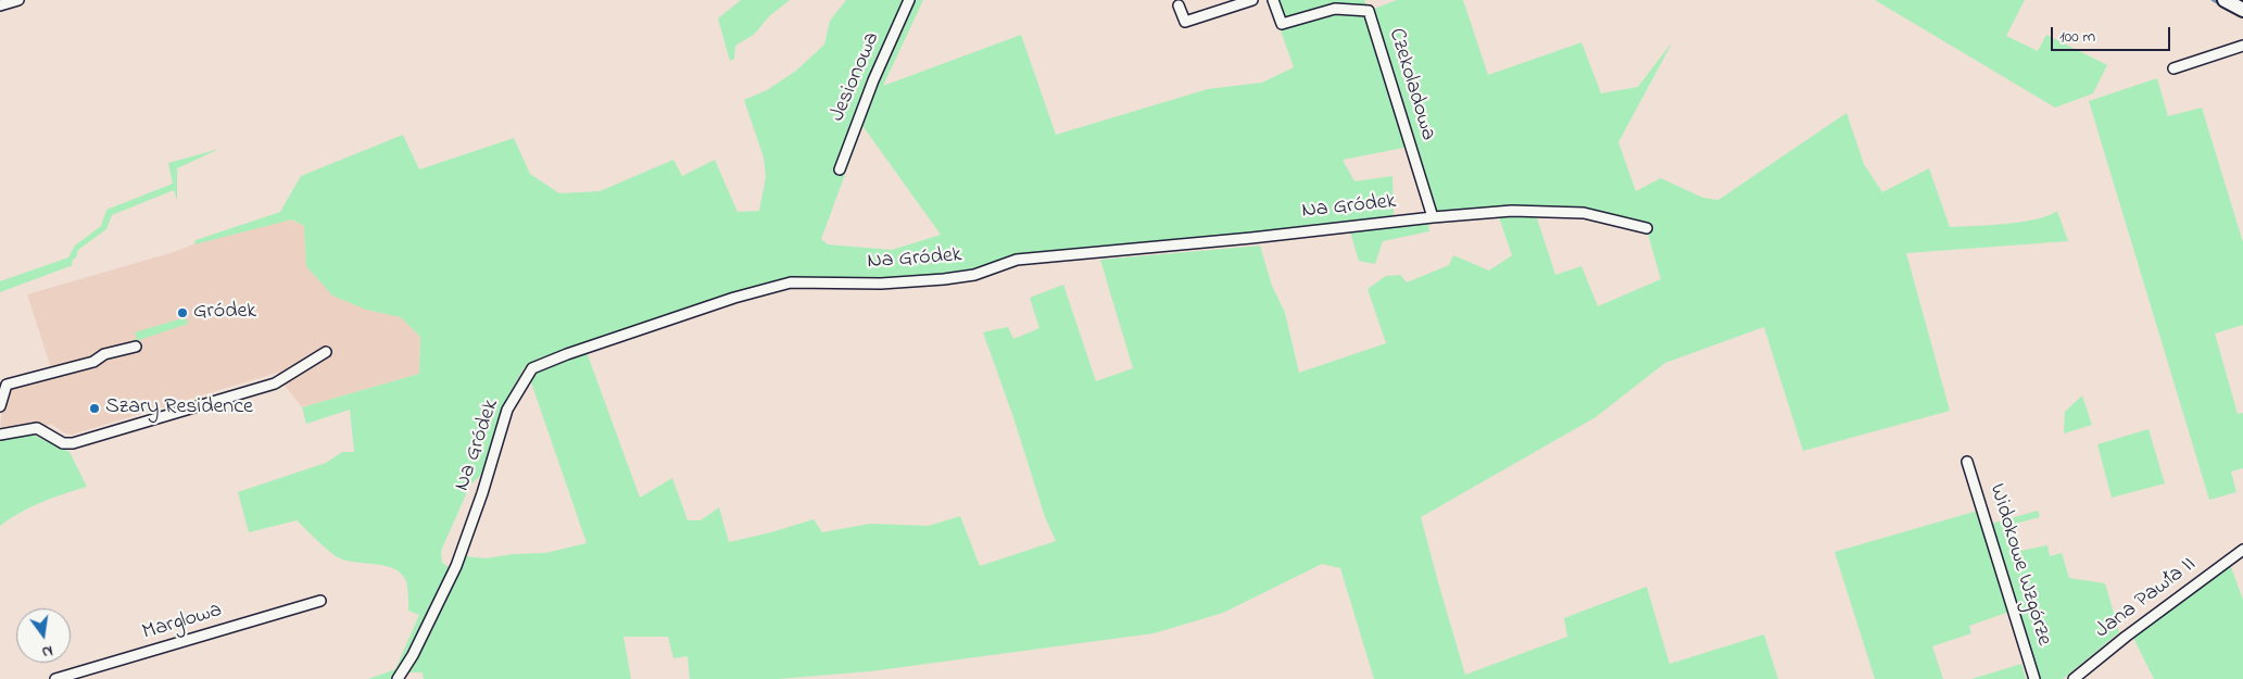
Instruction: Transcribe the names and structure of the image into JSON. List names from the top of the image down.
{
  "streets": {
    "street": [
      "Jesionowa",
      "Czekoladowa",
      "Na Gródek",
      "Widokowe Wzgórze",
      "Jana Pawła II",
      "Marglowa"
    ]
  },
  "crossings": [
    ["Czekoladowa", "Na Gródek"]
  ],
  "places": ["Gródek", "Szary Residence"],
  "scale_bar": "100 m",
  "north": "bottom"
}
